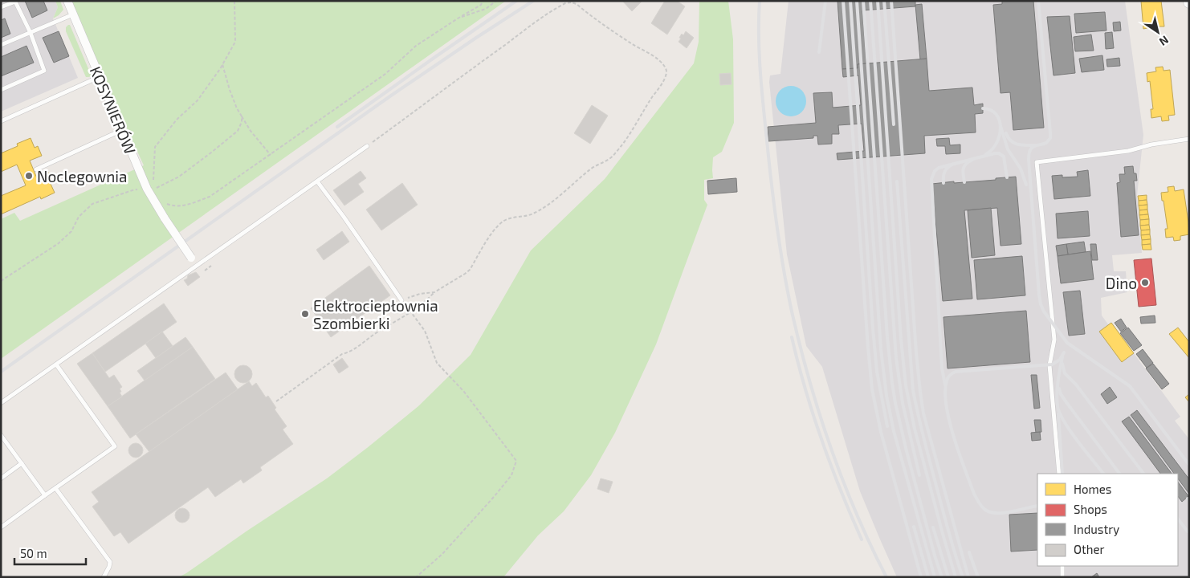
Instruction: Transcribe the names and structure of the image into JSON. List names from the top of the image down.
{
  "streets": {
    "street": ["KOSYNIERÓW"]
  },
  "places": ["Noclegownia", "Dino", "Elektrociepłownia Szombierki"],
  "legend": [
    "Homes",
    "Shops",
    "Industry",
    "Other"
  ],
  "scale_bar": "50 m",
  "north": "bottom right"
}
